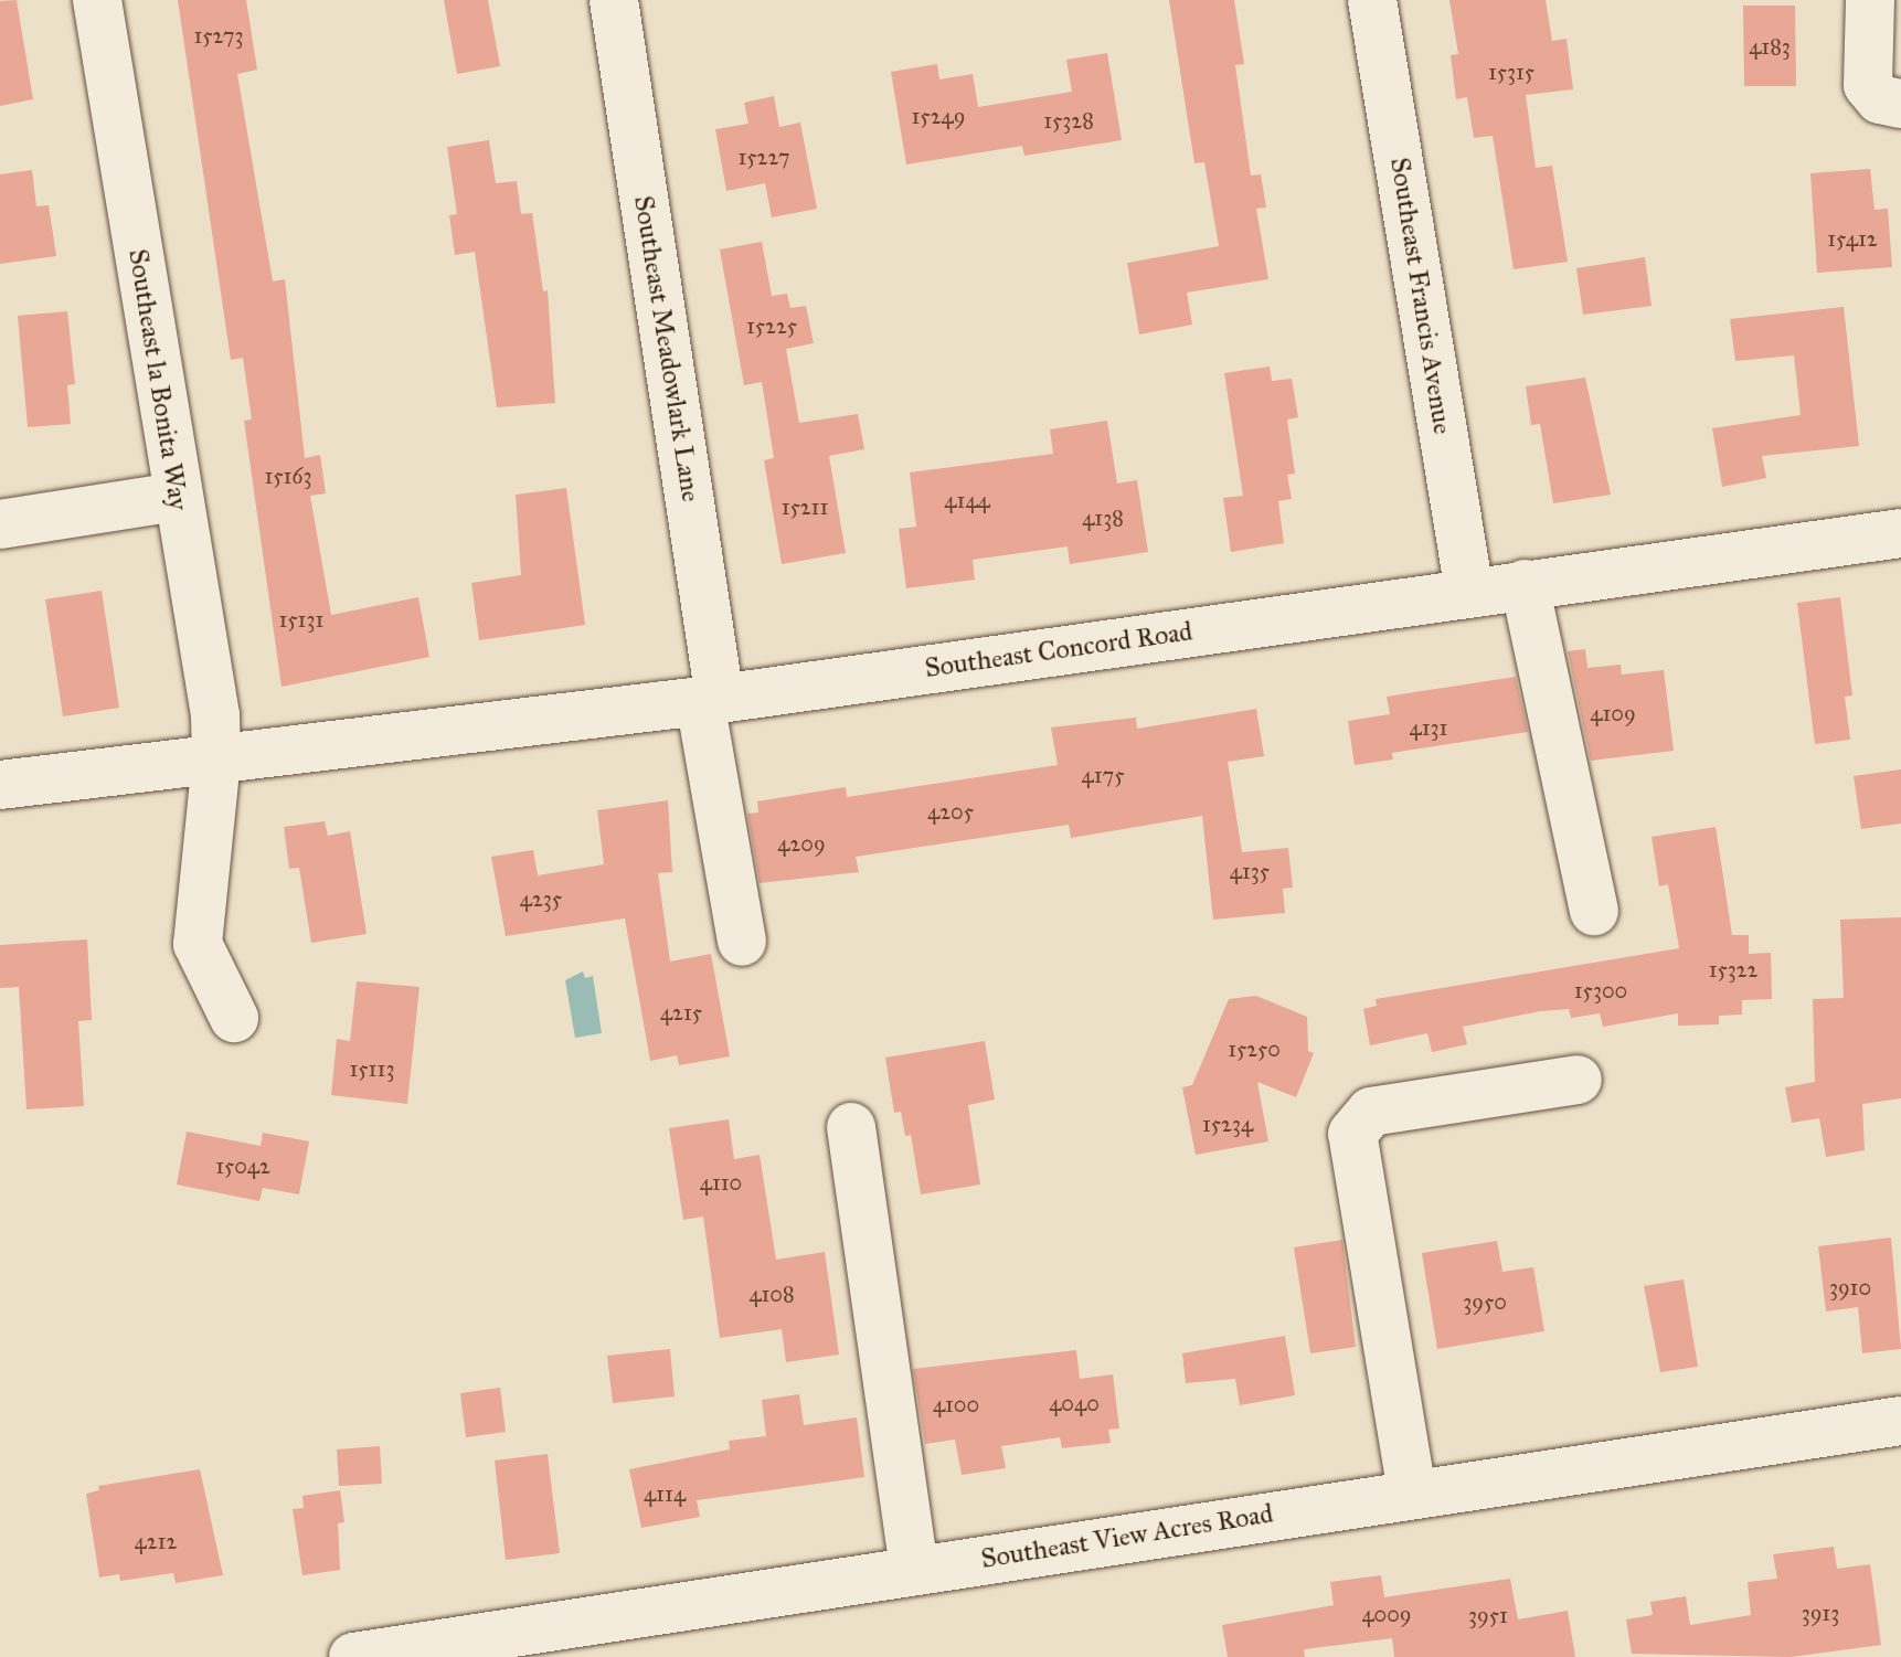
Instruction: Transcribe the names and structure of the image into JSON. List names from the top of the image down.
{
  "streets": {
    "street": [
      "Southeast Francis Avenue",
      "Southeast Meadowlark Lane",
      "Southeast la Bonita Way",
      "Southeast Concord Road",
      "Southeast View Acres Road"
    ]
  },
  "crossings": [
    ["Southeast Francis Avenue", "Southeast Concord Road"],
    ["Southeast Meadowlark Lane", "Southeast Concord Road"],
    ["Southeast la Bonita Way", "Southeast Concord Road"]
  ],
  "house_numbers": [
    "15273",
    "4183",
    "15315",
    "15249",
    "15328",
    "15227",
    "15412",
    "15225",
    "15163",
    "4144",
    "15211",
    "4138",
    "15131",
    "4109",
    "4131",
    "4175",
    "4205",
    "4209",
    "4135",
    "4235",
    "15322",
    "15300",
    "4215",
    "15250",
    "15113",
    "15234",
    "15042",
    "4110",
    "3910",
    "4108",
    "3950",
    "4040",
    "4100",
    "4114",
    "4212",
    "3913",
    "4009",
    "3951"
  ]
}
